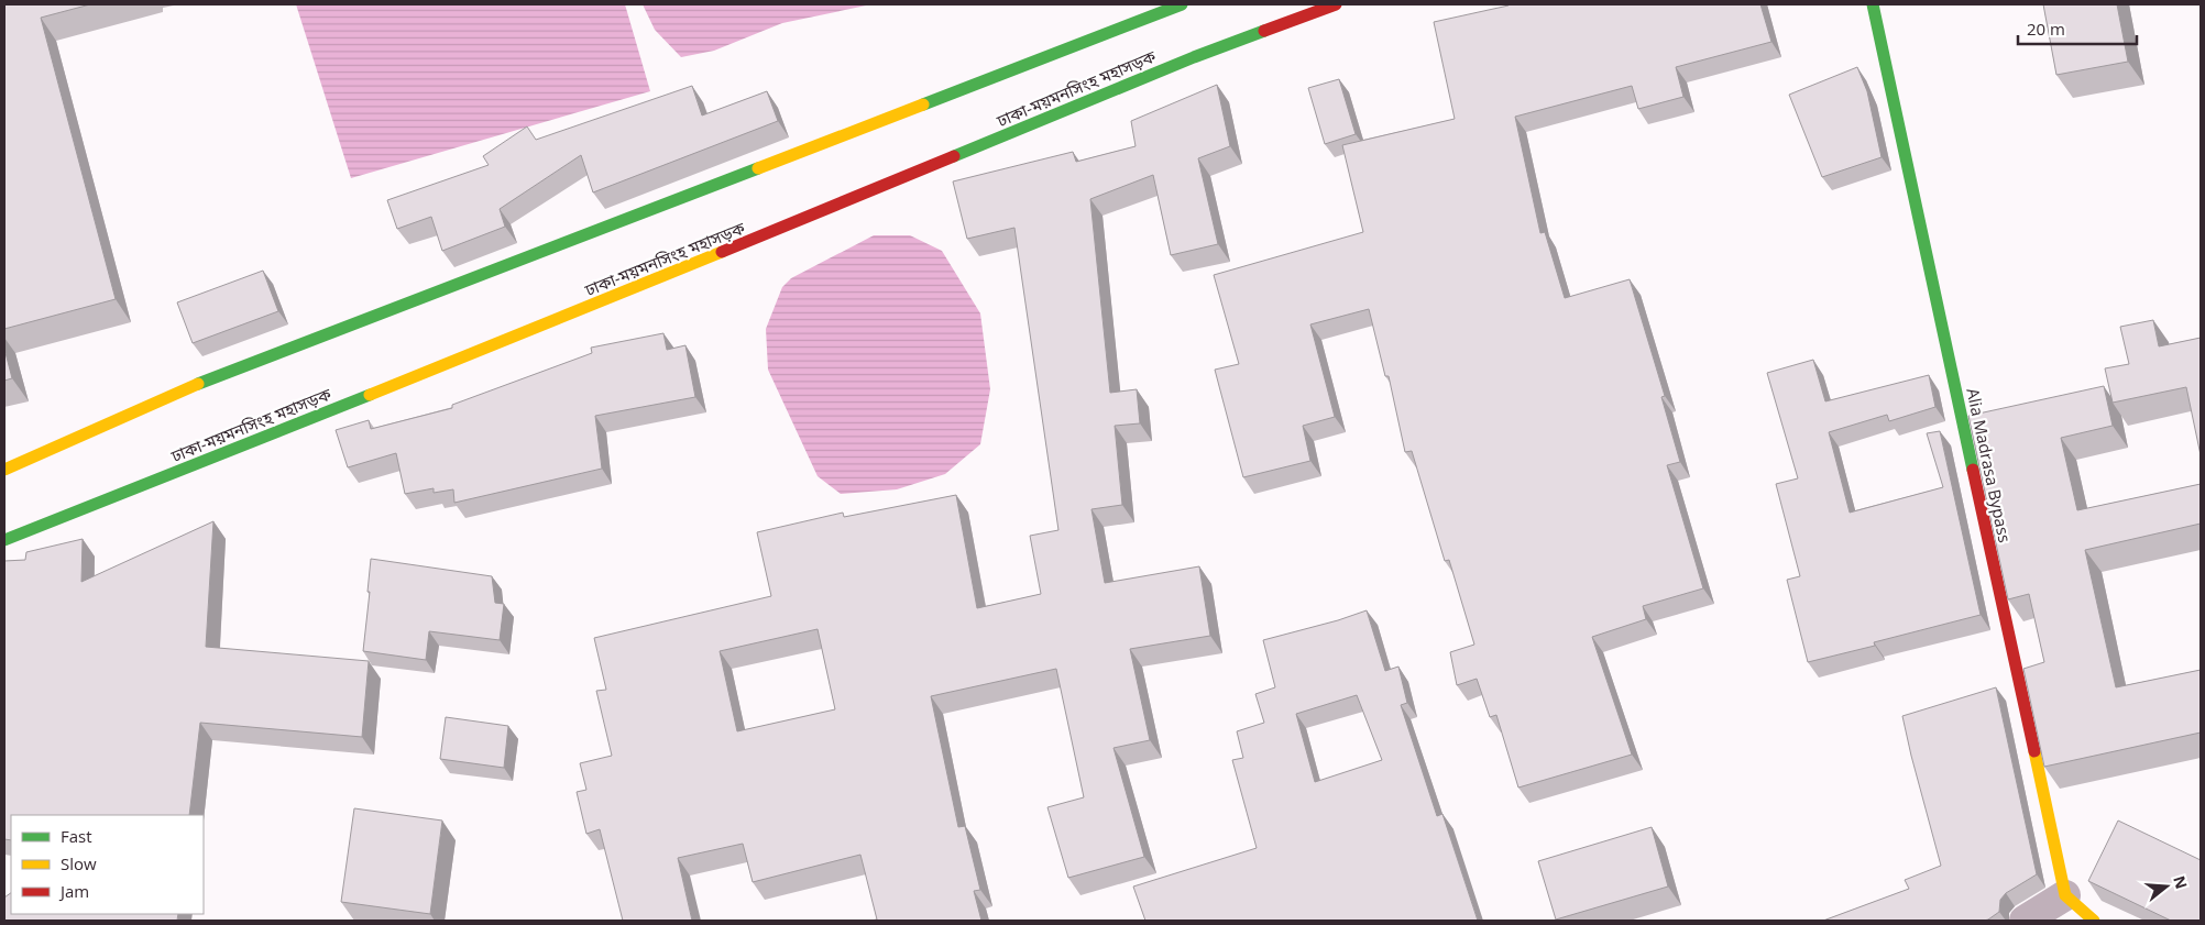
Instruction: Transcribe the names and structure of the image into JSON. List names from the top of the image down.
{
  "streets": {
    "main road": ["ঢাকা-ময়মনসিংহ মহাসড়ক", "Alia Madrasa Bypass"]
  },
  "legend": ["Fast", "Slow", "Jam"],
  "scale_bar": "20 m",
  "north": "right"
}
